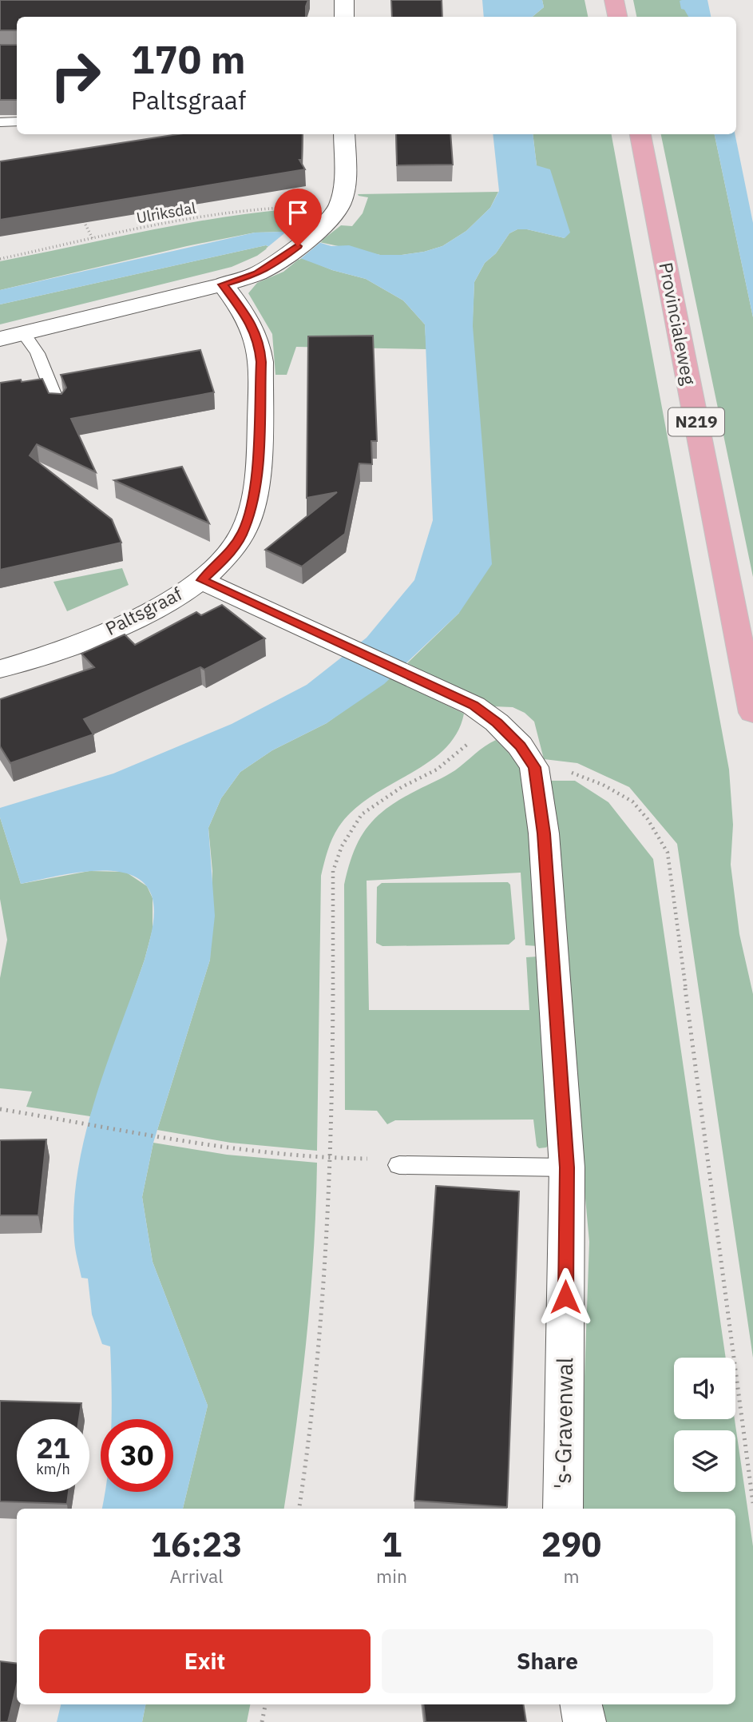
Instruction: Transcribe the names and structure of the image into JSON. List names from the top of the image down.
{
  "streets": {
    "main road": ["Provincialeweg", "N219"],
    "street": ["Paltsgraaf", "'s-Gravenwal"],
    "path": ["Ulriksdal"]
  },
  "crossings": [
    ["Paltsgraaf", "'s-Gravenwal"]
  ],
  "page": {
    "turn": ["170 m", "Paltsgraaf"],
    "speed": "21 km/h",
    "limit": "30",
    "eta": [
      "16:23",
      "Arrival",
      "1",
      "min",
      "290",
      "m"
    ],
    "buttons": ["Exit", "Share"]
  }
}
